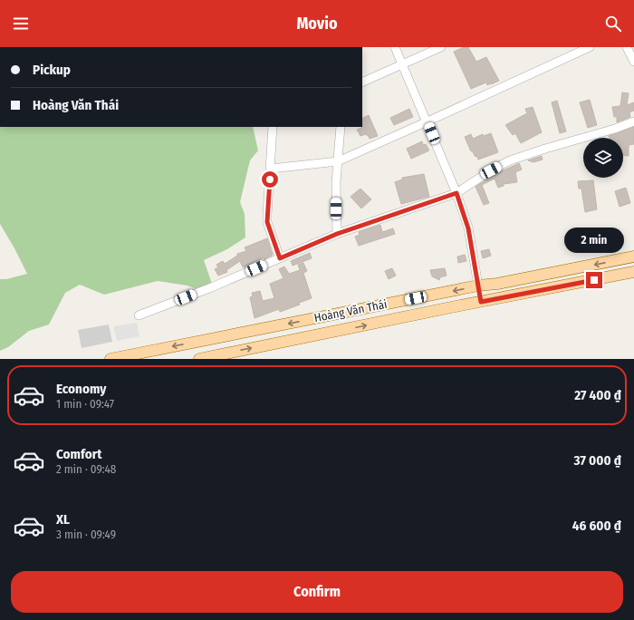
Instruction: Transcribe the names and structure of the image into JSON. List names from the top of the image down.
{
  "streets": {
    "main road": ["Hoàng Văn Thái"]
  },
  "page": {
    "header": "Movio",
    "banner": ["Pickup", "Hoàng Văn Thái"],
    "bubble": "2 min",
    "list": [
      {
        "name": "Economy",
        "note": "1 min · 09:47",
        "value": "27 400 ₫"
      },
      {
        "name": "Comfort",
        "note": "2 min · 09:48",
        "value": "37 000 ₫"
      },
      {
        "name": "XL",
        "note": "3 min · 09:49",
        "value": "46 600 ₫"
      }
    ],
    "buttons": "Confirm"
  }
}
